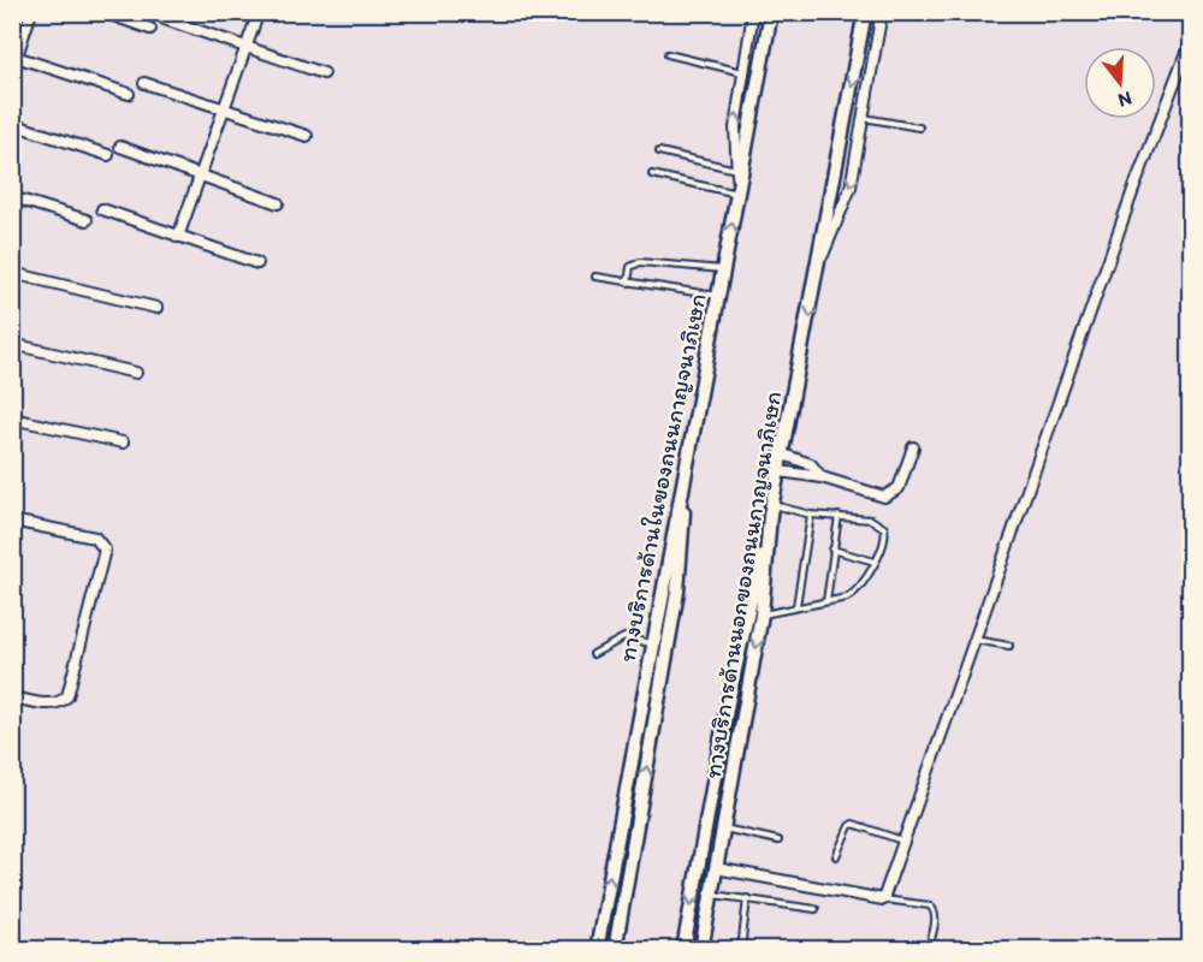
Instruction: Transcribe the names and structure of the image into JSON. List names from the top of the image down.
{
  "streets": {
    "main road": ["ทางบริการด้านในของถนนกาญจนาภิเษก", "ทางบริการด้านนอกของถนนกาญจนาภิเษก"]
  },
  "north": "bottom"
}
